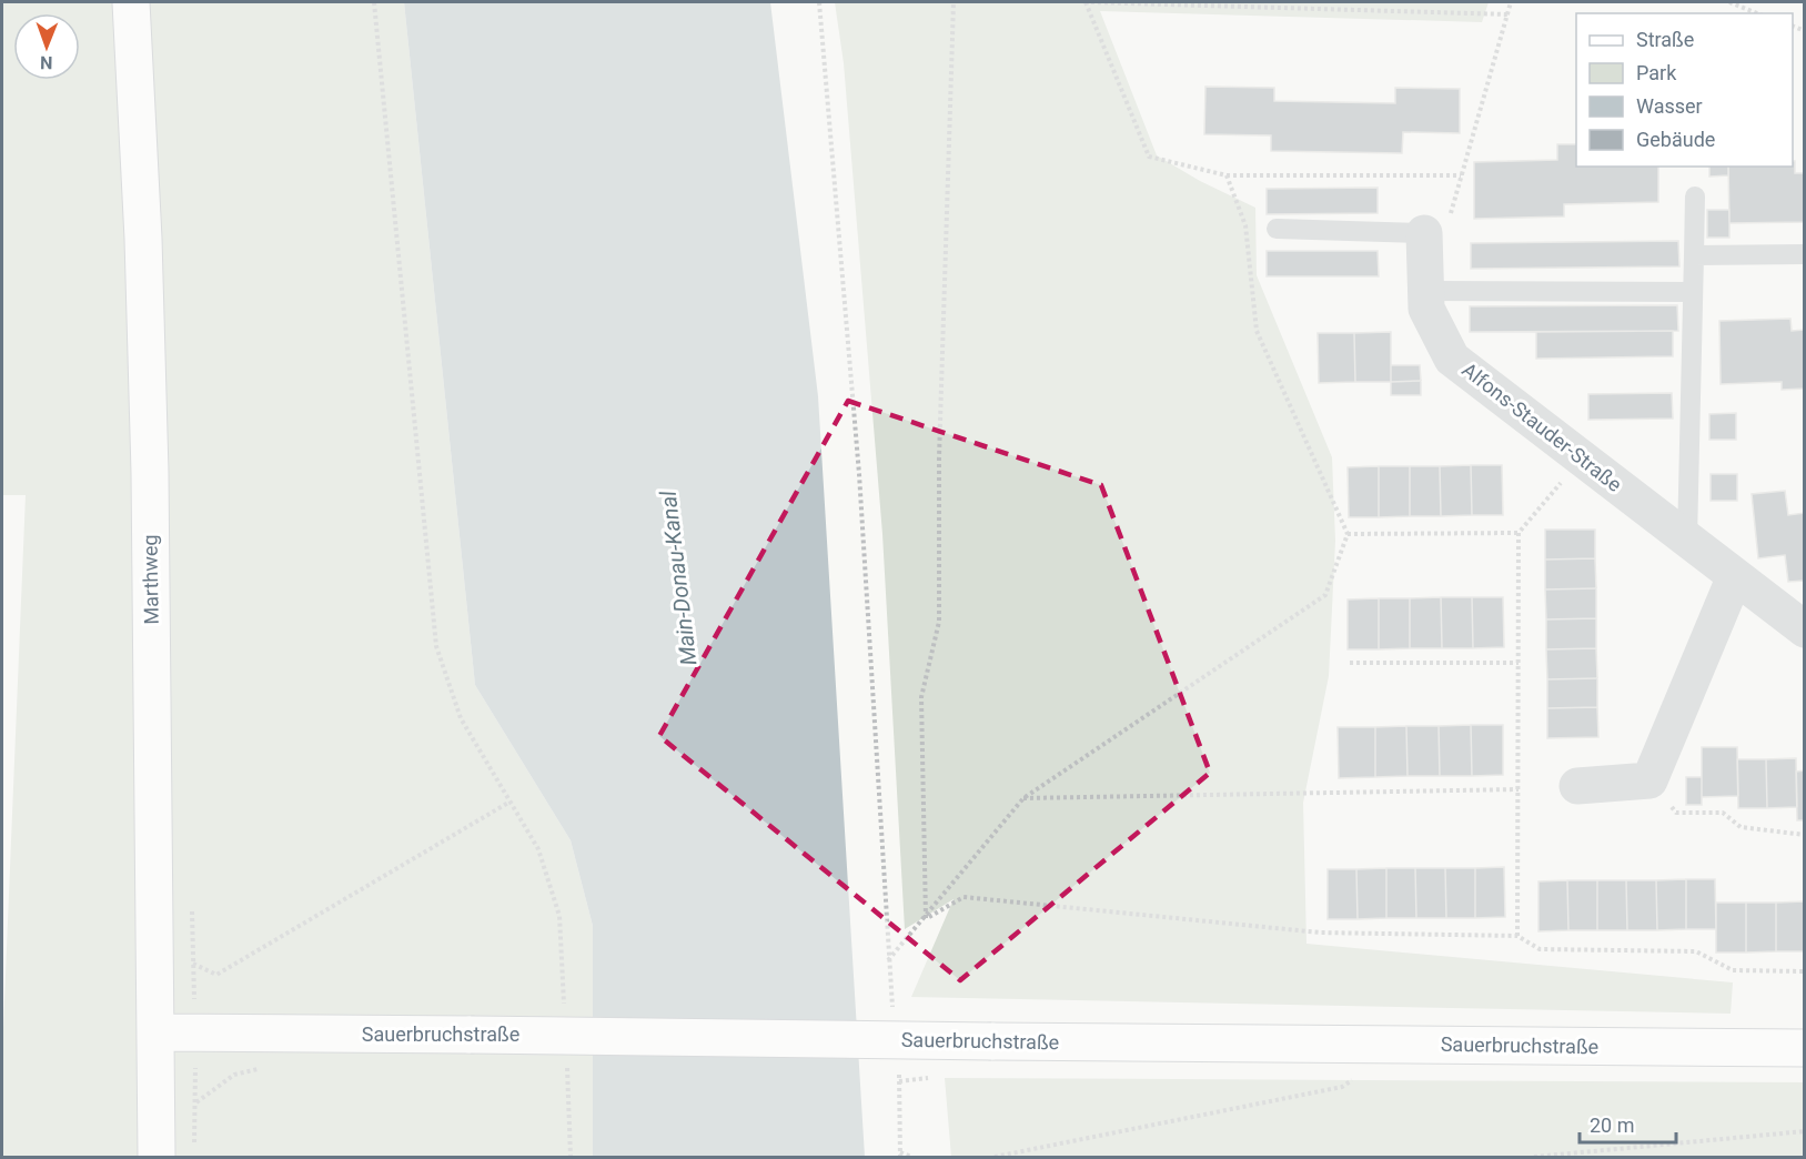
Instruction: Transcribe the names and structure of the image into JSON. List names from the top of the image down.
{
  "streets": {
    "street": ["Alfons-Stauder-Straße", "Marthweg", "Sauerbruchstraße"]
  },
  "crossings": [
    ["Marthweg", "Sauerbruchstraße"]
  ],
  "water": ["Main-Donau-Kanal"],
  "legend": [
    "Straße",
    "Park",
    "Wasser",
    "Gebäude"
  ],
  "scale_bar": "20 m",
  "north": "bottom"
}
